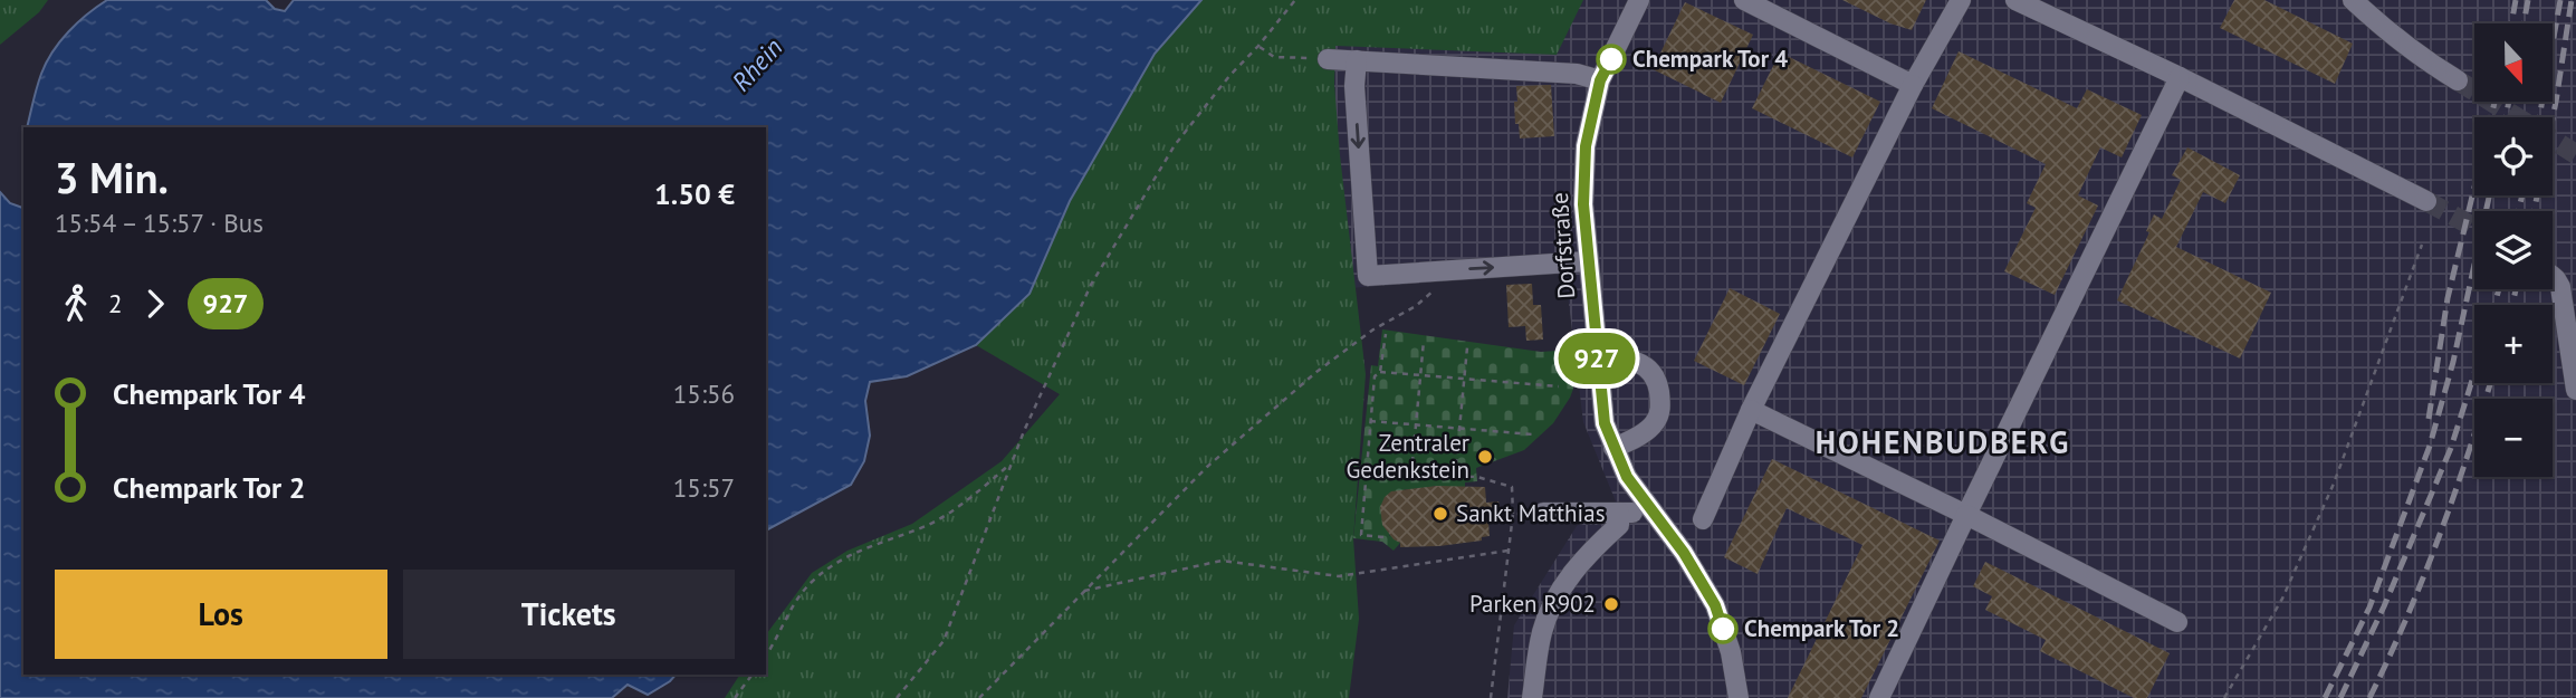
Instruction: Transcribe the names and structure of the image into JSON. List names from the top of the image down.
{
  "streets": {
    "street": ["Dorfstraße"]
  },
  "districts": ["HOHENBUDBERG"],
  "water": ["Rhein"],
  "places": [
    "Chempark Tor 4",
    "Zentraler Gedenkstein",
    "Sankt Matthias",
    "Parken R902",
    "Chempark Tor 2"
  ],
  "lines": ["bus line 927"],
  "north": "bottom",
  "page": {
    "on_map": "927",
    "map_buttons": ["+", "−"],
    "heading": ["3 Min.", "15:54 – 15:57 · Bus", "1.50 €"],
    "legs": ["2", "927"],
    "list": [
      {
        "name": "Chempark Tor 4",
        "value": "15:56"
      },
      {
        "name": "Chempark Tor 2",
        "value": "15:57"
      }
    ],
    "buttons": ["Los", "Tickets"]
  }
}
